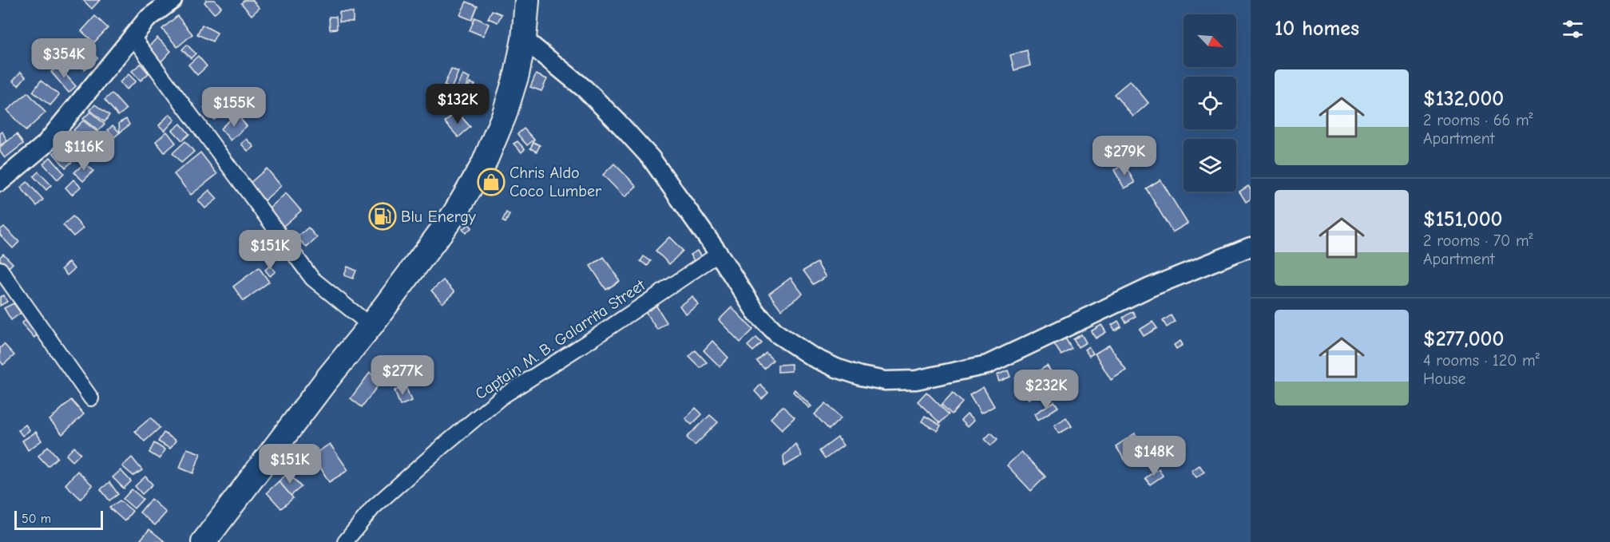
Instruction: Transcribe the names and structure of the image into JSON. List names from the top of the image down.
{
  "streets": {
    "street": ["Captain M. B. Galarrita Street"]
  },
  "places": {
    "shop": ["Chris Aldo Coco Lumber"],
    "fuel station": ["Blu Energy"]
  },
  "scale_bar": "50 m",
  "north": "bottom right",
  "page": {
    "heading": "10 homes",
    "price": [
      "$354K",
      "$132K",
      "$155K",
      "$116K",
      "$279K",
      "$151K",
      "$277K",
      "$232K",
      "$148K",
      "$151K"
    ],
    "list": [
      {
        "name": "$132,000",
        "note": "2 rooms · 66 m² · Apartment"
      },
      {
        "name": "$151,000",
        "note": "2 rooms · 70 m² · Apartment"
      },
      {
        "name": "$277,000",
        "note": "4 rooms · 120 m² · House"
      }
    ],
    "scale": "50 m"
  }
}
